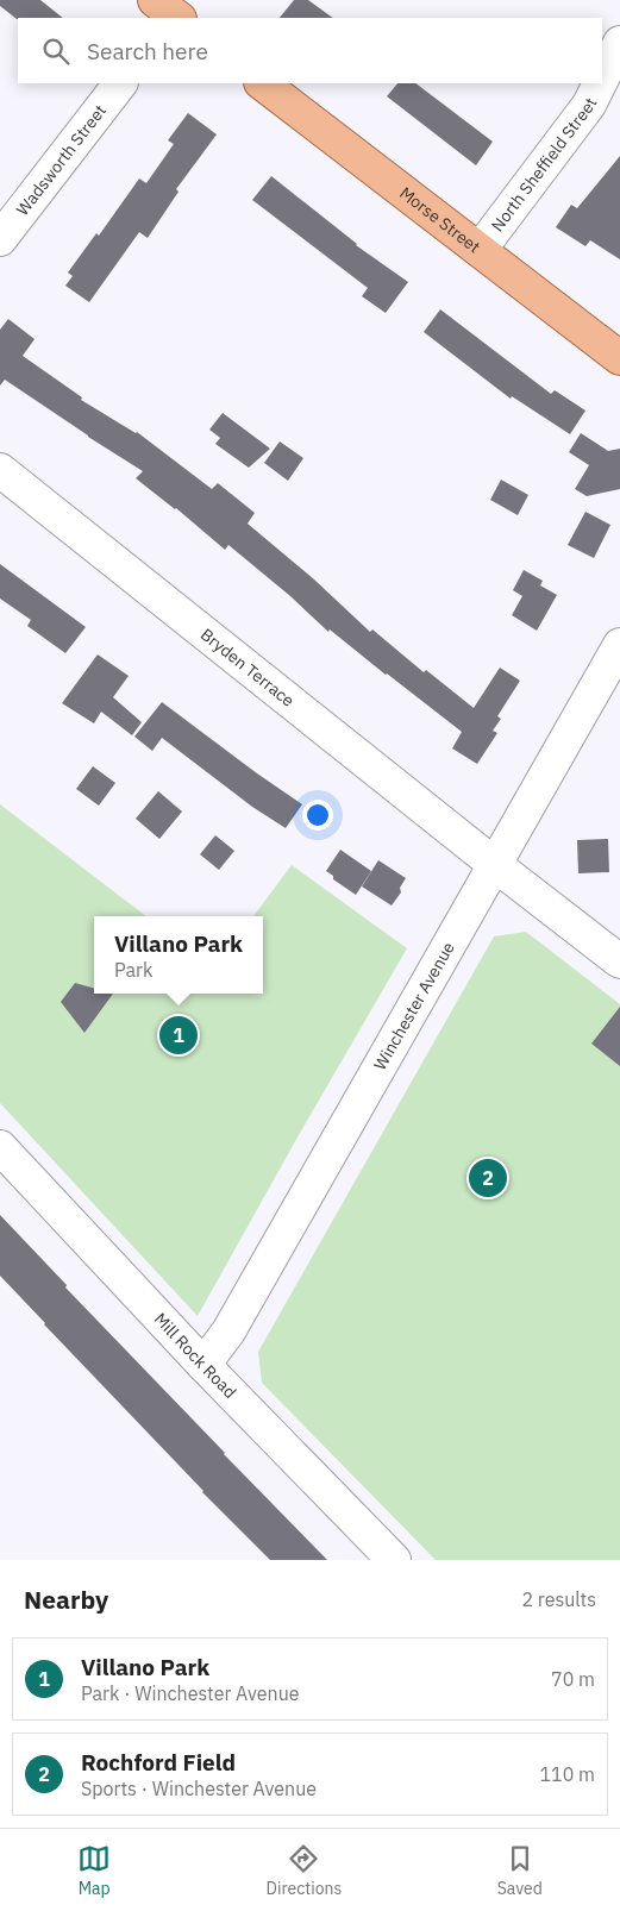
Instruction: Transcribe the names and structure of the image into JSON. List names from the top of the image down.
{
  "streets": {
    "main road": ["Morse Street"],
    "street": [
      "Wadsworth Street",
      "North Sheffield Street",
      "Bryden Terrace",
      "Winchester Avenue",
      "Mill Rock Road"
    ]
  },
  "crossings": [
    ["North Sheffield Street", "Morse Street"],
    ["Bryden Terrace", "Winchester Avenue"],
    ["Winchester Avenue", "Mill Rock Road"]
  ],
  "page": {
    "search": "Search here",
    "popup": ["Villano Park", "Park"],
    "pins": ["1", "2"],
    "heading": ["Nearby", "2 results"],
    "list": [
      {
        "mark": "1",
        "name": "Villano Park",
        "note": "Park · Winchester Avenue",
        "value": "70 m"
      },
      {
        "mark": "2",
        "name": "Rochford Field",
        "note": "Sports · Winchester Avenue",
        "value": "110 m"
      }
    ],
    "nav": ["Map", "Directions", "Saved"]
  }
}
